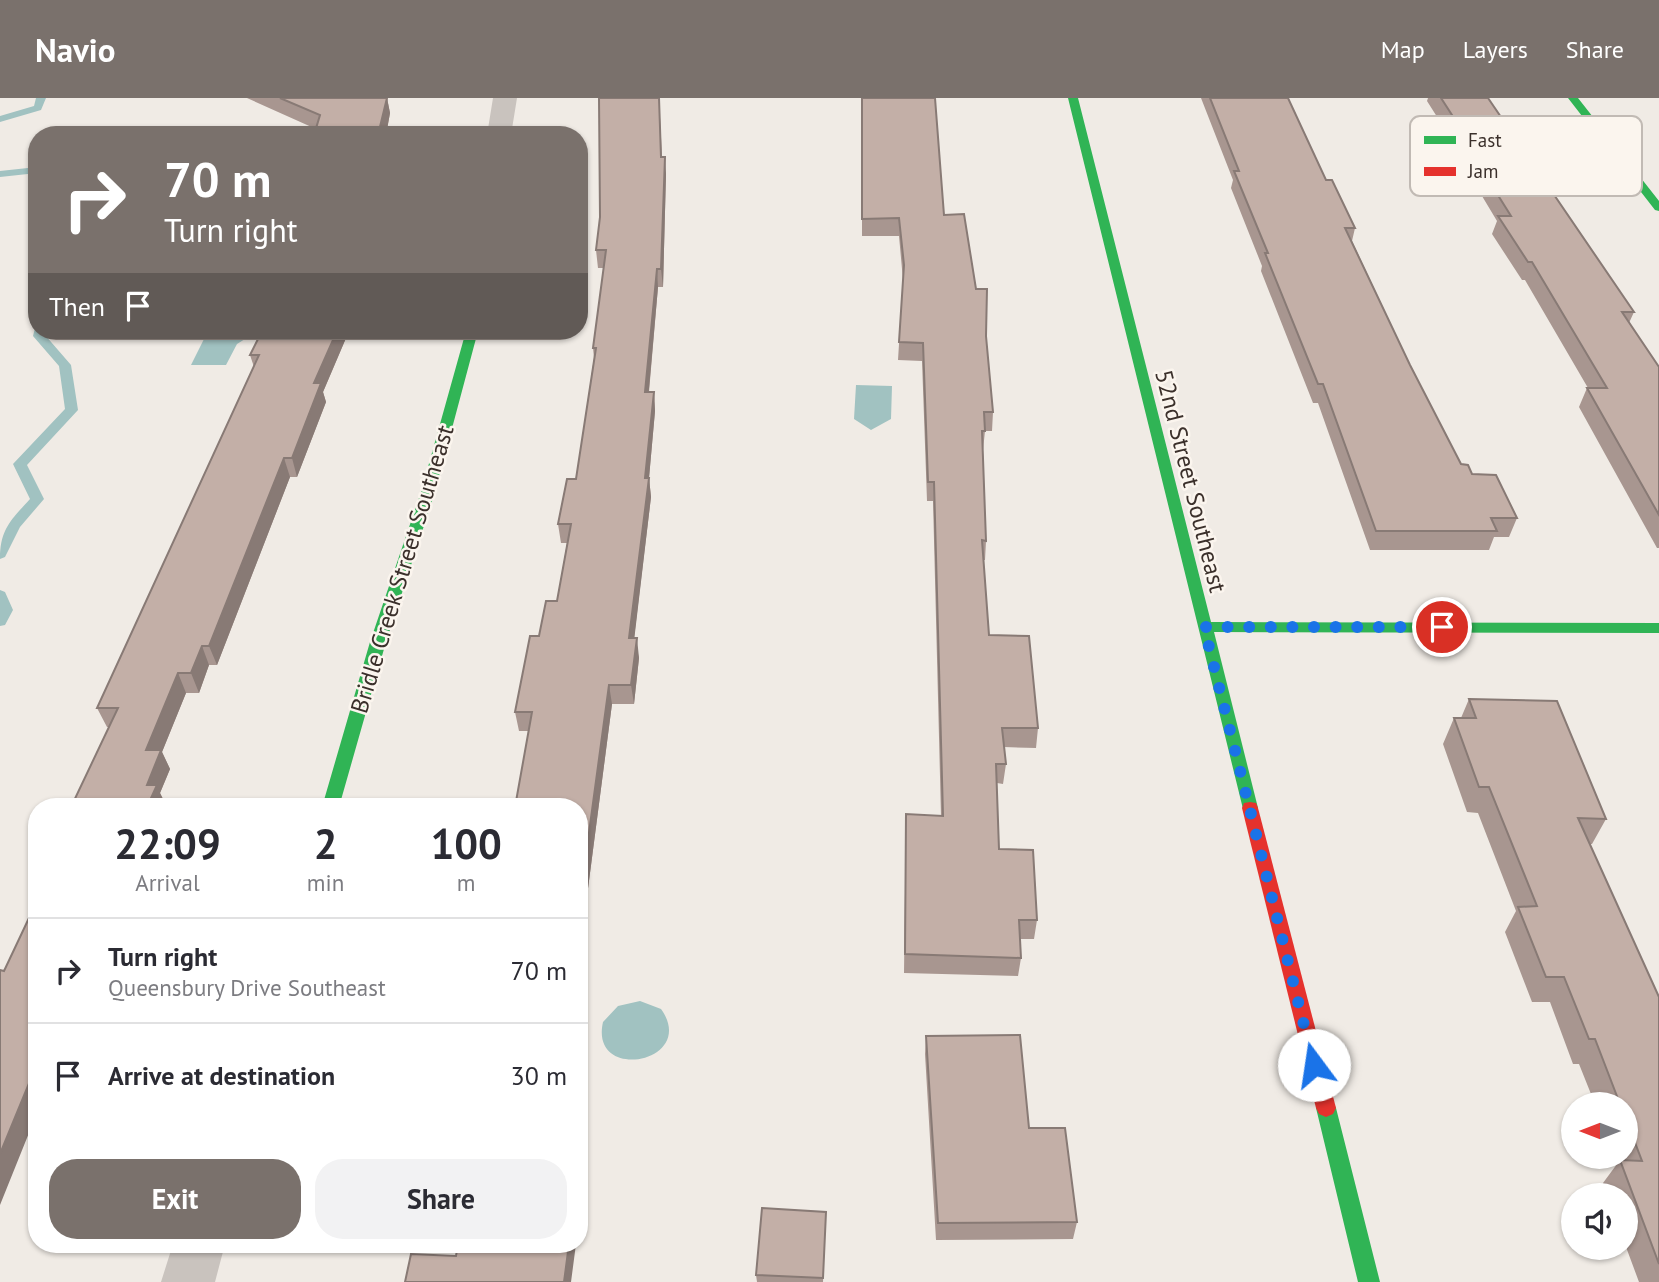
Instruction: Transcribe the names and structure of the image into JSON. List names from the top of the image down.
{
  "streets": {
    "main road": ["52nd Street Southeast", "Bridle Creek Street Southeast"]
  },
  "legend": ["Fast", "Jam"],
  "north": "left",
  "page": {
    "header": "Navio",
    "nav": ["Map", "Layers", "Share"],
    "turn": ["70 m", "Turn right"],
    "then": "Then",
    "eta": [
      "22:09",
      "Arrival",
      "2",
      "min",
      "100",
      "m"
    ],
    "list": [
      {
        "name": "Turn right",
        "note": "Queensbury Drive Southeast",
        "value": "70 m"
      },
      {
        "name": "Arrive at destination",
        "value": "30 m"
      }
    ],
    "buttons": ["Exit", "Share"]
  }
}
